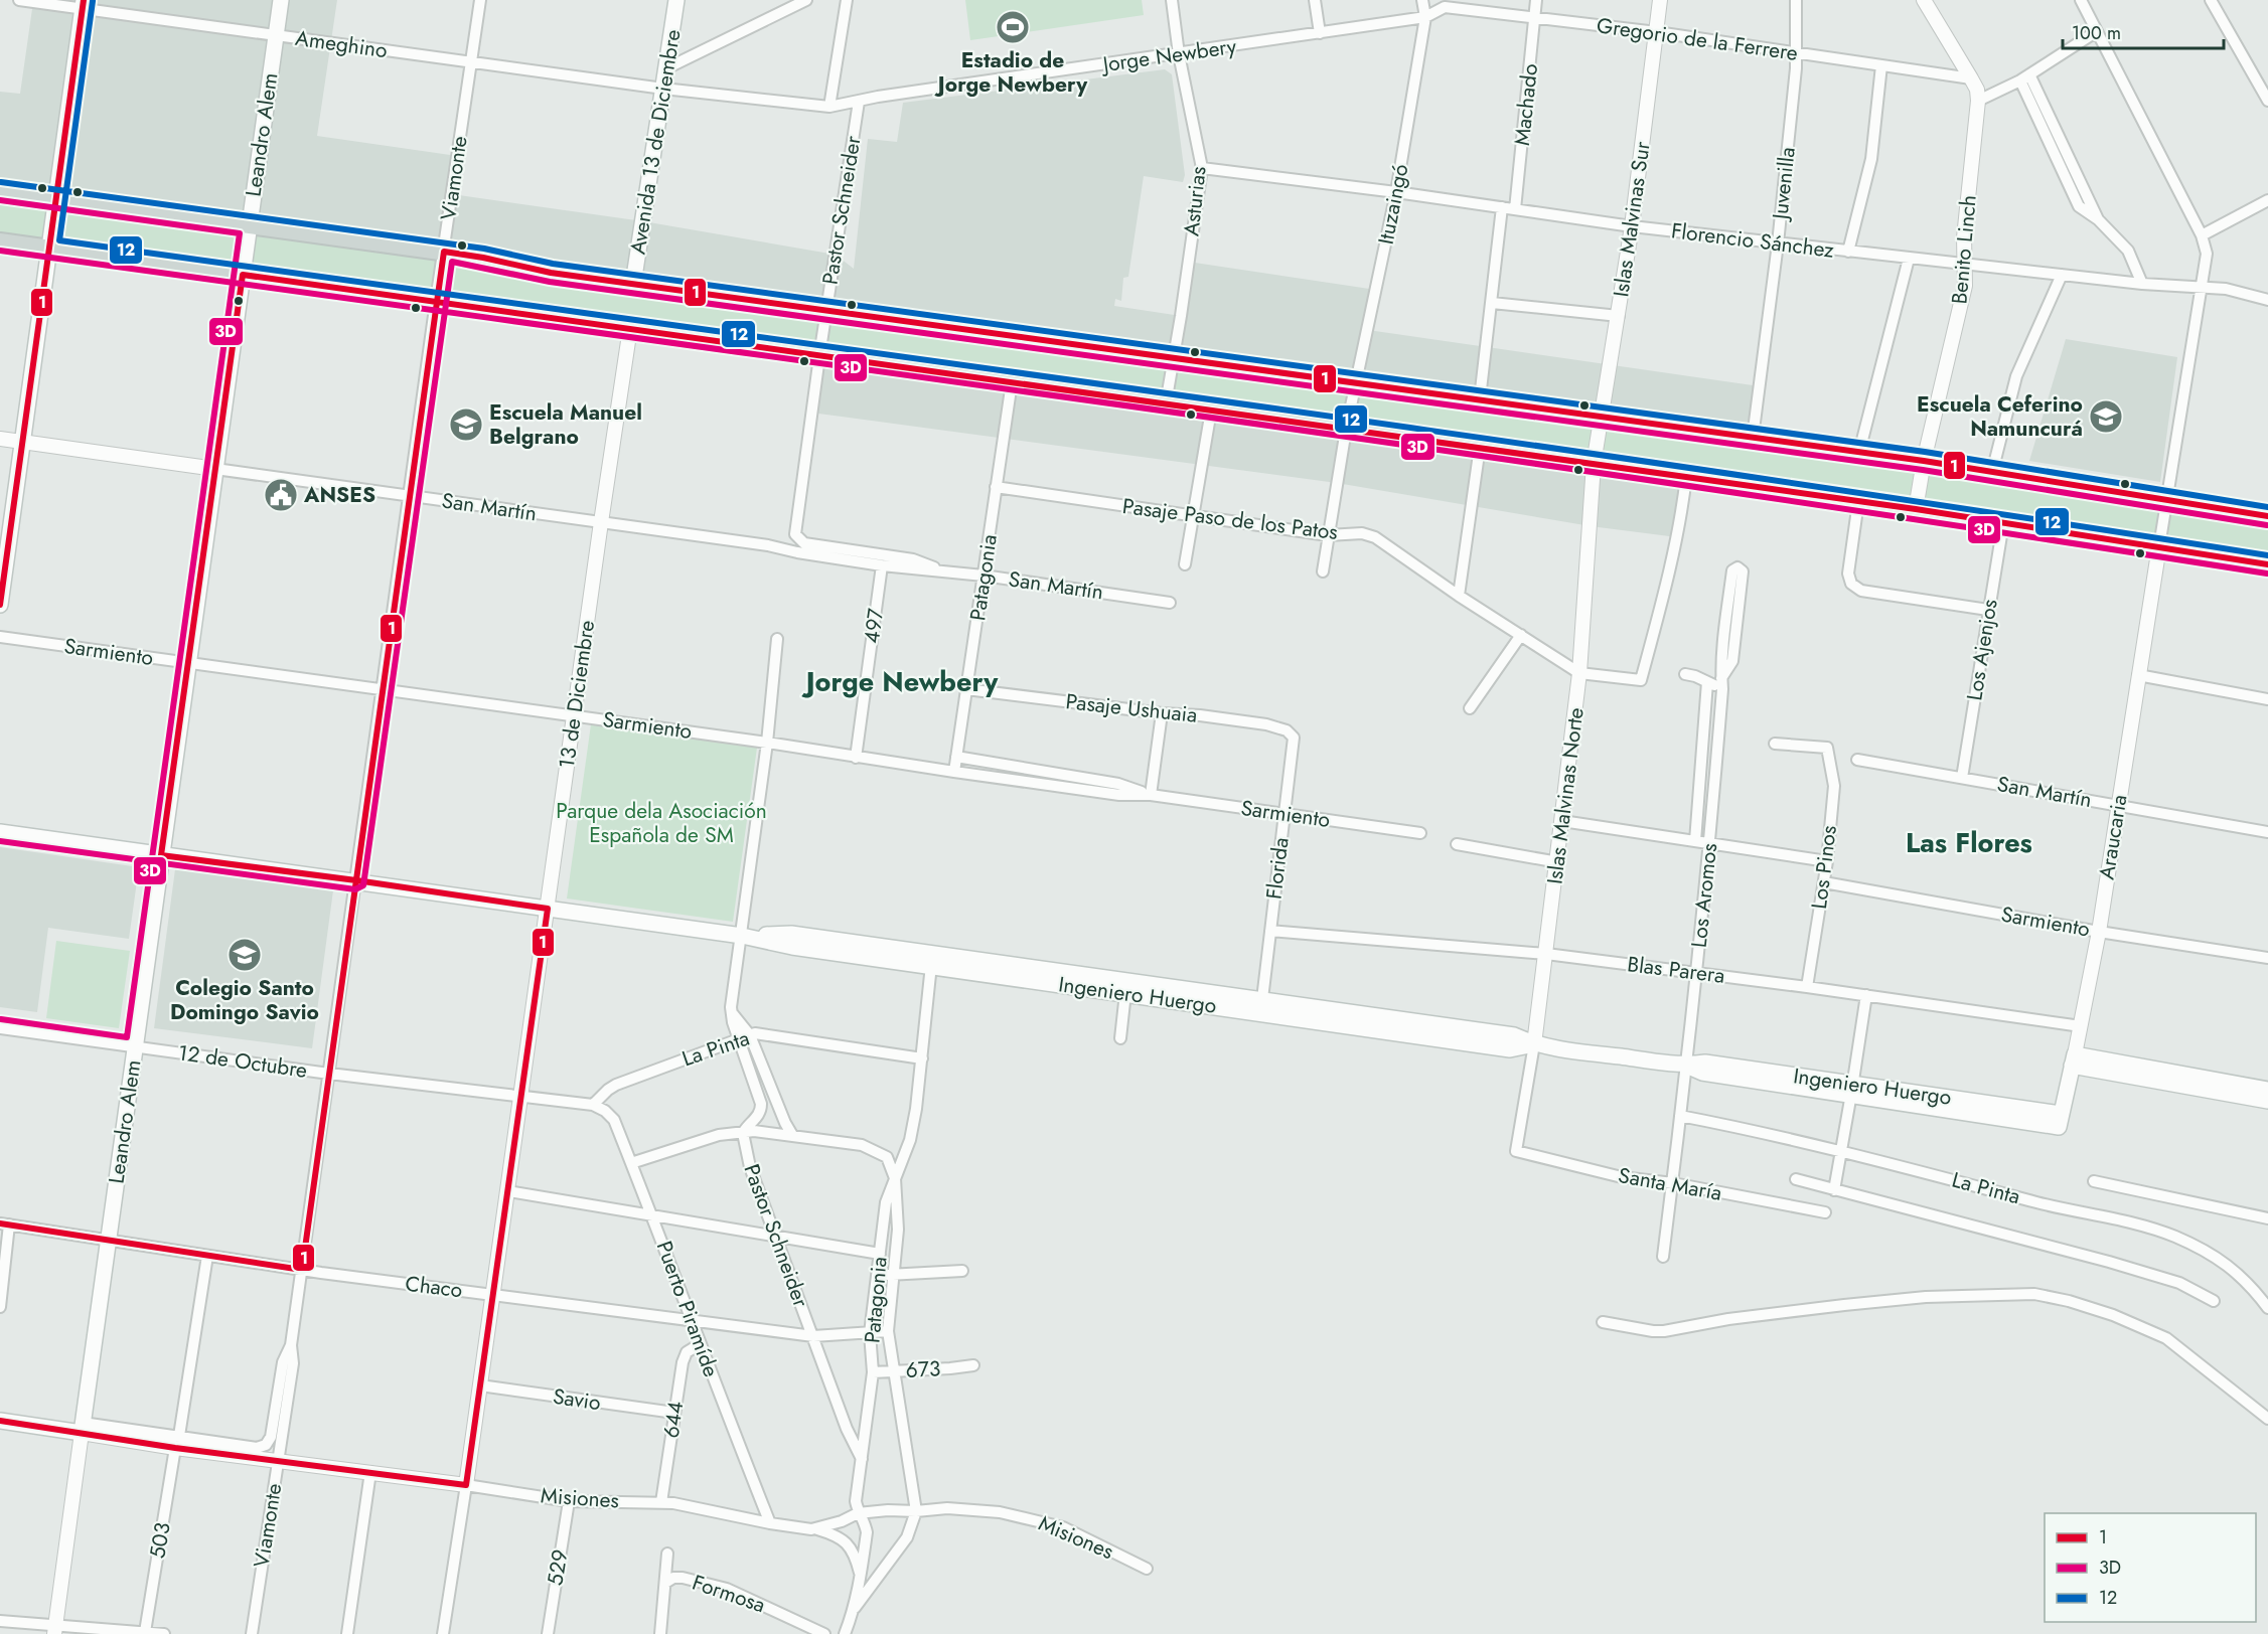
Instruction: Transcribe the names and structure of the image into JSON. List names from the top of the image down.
{
  "streets": {
    "main road": [
      "Leandro Alem",
      "Avenida 13 de Diciembre",
      "Araucaria",
      "Ingeniero Huergo",
      "Misiones"
    ],
    "street": [
      "Gregorio de la Ferrere",
      "Ameghino",
      "Jorge Newbery",
      "Machado",
      "Viamonte",
      "Juvenilla",
      "Asturias",
      "Ituzaingó",
      "Pastor Schneider",
      "Islas Malvinas Sur",
      "Florencio Sánchez",
      "Benito Linch",
      "San Martín",
      "Pasaje Paso de los Patos",
      "Patagonia",
      "497",
      "Los Ajenjos",
      "Sarmiento",
      "13 de Diciembre",
      "Pasaje Ushuaia",
      "Islas Malvinas Norte",
      "Los Pinos",
      "Florida",
      "Los Aromos",
      "Blas Parera",
      "La Pinta",
      "12 de Octubre",
      "Santa María",
      "Chaco",
      "Puerto Piramíde",
      "673",
      "Savio",
      "644",
      "503",
      "529",
      "Formosa"
    ]
  },
  "crossings": [
    ["Gregorio de la Ferrere", "Jorge Newbery"],
    ["Gregorio de la Ferrere", "Machado"],
    ["Gregorio de la Ferrere", "Juvenilla"],
    ["Gregorio de la Ferrere", "Ituzaingó"],
    ["Gregorio de la Ferrere", "Islas Malvinas Sur"],
    ["Gregorio de la Ferrere", "Benito Linch"],
    ["Ameghino", "Jorge Newbery"],
    ["Ameghino", "Leandro Alem"],
    ["Ameghino", "Avenida 13 de Diciembre"],
    ["Ameghino", "Viamonte"],
    ["Jorge Newbery", "Avenida 13 de Diciembre"],
    ["Jorge Newbery", "Asturias"],
    ["Jorge Newbery", "Ituzaingó"],
    ["Jorge Newbery", "Pastor Schneider"],
    ["Machado", "Florencio Sánchez"],
    ["Leandro Alem", "San Martín"],
    ["Leandro Alem", "Sarmiento"],
    ["Leandro Alem", "Ingeniero Huergo"],
    ["Leandro Alem", "12 de Octubre"],
    ["Leandro Alem", "Chaco"],
    ["Leandro Alem", "Misiones"],
    ["Viamonte", "San Martín"],
    ["Viamonte", "Sarmiento"],
    ["Viamonte", "Ingeniero Huergo"],
    ["Viamonte", "12 de Octubre"],
    ["Viamonte", "Chaco"],
    ["Viamonte", "Misiones"],
    ["Juvenilla", "Florencio Sánchez"],
    ["Asturias", "Florencio Sánchez"],
    ["Ituzaingó", "Florencio Sánchez"],
    ["Pastor Schneider", "San Martín"],
    ["Pastor Schneider", "Patagonia"],
    ["Pastor Schneider", "Chaco"],
    ["Islas Malvinas Sur", "Florencio Sánchez"],
    ["Islas Malvinas Sur", "Islas Malvinas Norte"],
    ["Florencio Sánchez", "Benito Linch"],
    ["San Martín", "Patagonia"],
    ["San Martín", "497"],
    ["San Martín", "Los Ajenjos"],
    ["San Martín", "13 de Diciembre"],
    ["San Martín", "Araucaria"],
    ["Pasaje Paso de los Patos", "Patagonia"],
    ["Pasaje Paso de los Patos", "Islas Malvinas Norte"],
    ["Patagonia", "Sarmiento"],
    ["Patagonia", "Pasaje Ushuaia"],
    ["Patagonia", "Ingeniero Huergo"],
    ["Patagonia", "La Pinta"],
    ["Patagonia", "Chaco"],
    ["Patagonia", "673"],
    ["Patagonia", "Misiones"],
    ["497", "Sarmiento"],
    ["Sarmiento", "13 de Diciembre"],
    ["Sarmiento", "Araucaria"],
    ["Sarmiento", "Los Pinos"],
    ["Sarmiento", "Florida"],
    ["13 de Diciembre", "Ingeniero Huergo"],
    ["13 de Diciembre", "12 de Octubre"],
    ["13 de Diciembre", "Chaco"],
    ["13 de Diciembre", "Savio"],
    ["13 de Diciembre", "Misiones"],
    ["Pasaje Ushuaia", "Florida"],
    ["Islas Malvinas Norte", "Blas Parera"],
    ["Islas Malvinas Norte", "Ingeniero Huergo"],
    ["Islas Malvinas Norte", "Santa María"],
    ["Araucaria", "Blas Parera"],
    ["Araucaria", "Ingeniero Huergo"],
    ["Los Pinos", "Blas Parera"],
    ["Florida", "Blas Parera"],
    ["Florida", "Ingeniero Huergo"],
    ["Los Aromos", "Blas Parera"],
    ["Los Aromos", "Ingeniero Huergo"],
    ["Los Aromos", "La Pinta"],
    ["Los Aromos", "Santa María"],
    ["La Pinta", "12 de Octubre"],
    ["La Pinta", "Puerto Piramíde"],
    ["12 de Octubre", "Puerto Piramíde"],
    ["Chaco", "Puerto Piramíde"],
    ["Chaco", "503"],
    ["Puerto Piramíde", "644"],
    ["Puerto Piramíde", "Misiones"],
    ["Savio", "644"],
    ["644", "Misiones"],
    ["Misiones", "503"],
    ["Misiones", "529"]
  ],
  "districts": ["Jorge Newbery", "Las Flores"],
  "parks": ["Parque dela Asociación Española de SM"],
  "places": {
    "sports": ["Estadio de Jorge Newbery"],
    "school or university": ["Escuela Ceferino Namuncurá", "Escuela Manuel Belgrano", "Colegio Santo Domingo Savio"],
    "public building": ["ANSES"]
  },
  "lines": ["transit line 1", "transit line 12", "transit line 3D"],
  "legend": ["1", "3D", "12"],
  "scale_bar": "100 m"
}
